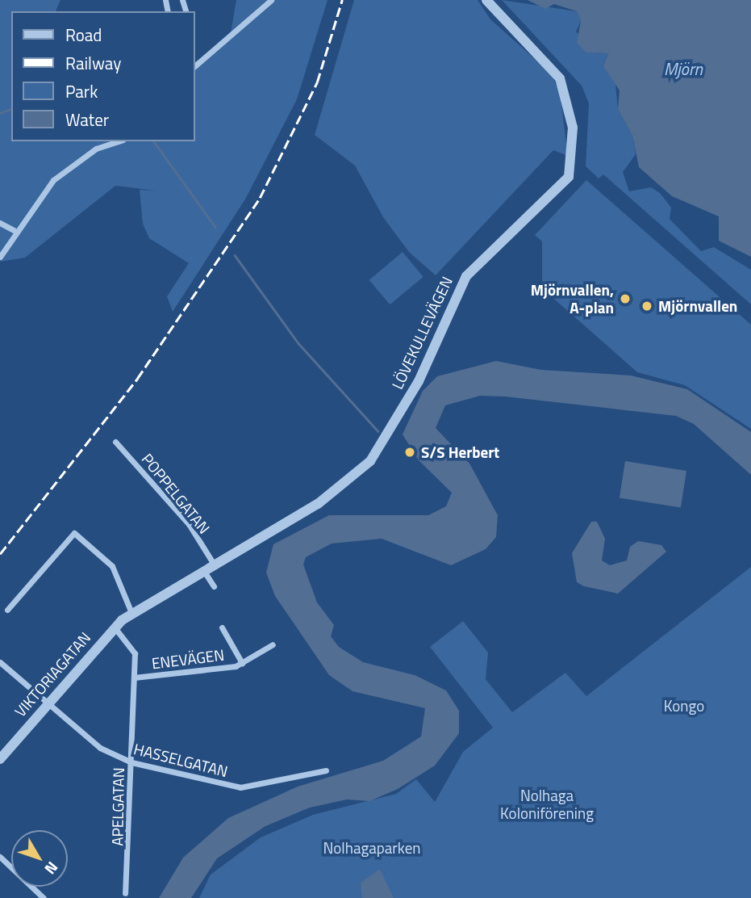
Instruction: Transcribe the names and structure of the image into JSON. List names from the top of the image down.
{
  "streets": {
    "street": [
      "LÖVEKULLEVÄGEN",
      "POPPELGATAN",
      "ENEVÄGEN",
      "VIKTORIAGATAN",
      "HASSELGATAN",
      "APELGATAN"
    ]
  },
  "crossings": [
    ["LÖVEKULLEVÄGEN", "POPPELGATAN"],
    ["LÖVEKULLEVÄGEN", "VIKTORIAGATAN"],
    ["ENEVÄGEN", "APELGATAN"],
    ["VIKTORIAGATAN", "HASSELGATAN"],
    ["VIKTORIAGATAN", "APELGATAN"],
    ["HASSELGATAN", "APELGATAN"]
  ],
  "water": ["Mjörn"],
  "parks": ["Kongo", "Nolhaga Koloniförening", "Nolhagaparken"],
  "places": ["Mjörnvallen, A-plan", "Mjörnvallen", "S/S Herbert"],
  "legend": [
    "Road",
    "Railway",
    "Park",
    "Water"
  ],
  "north": "bottom right"
}
